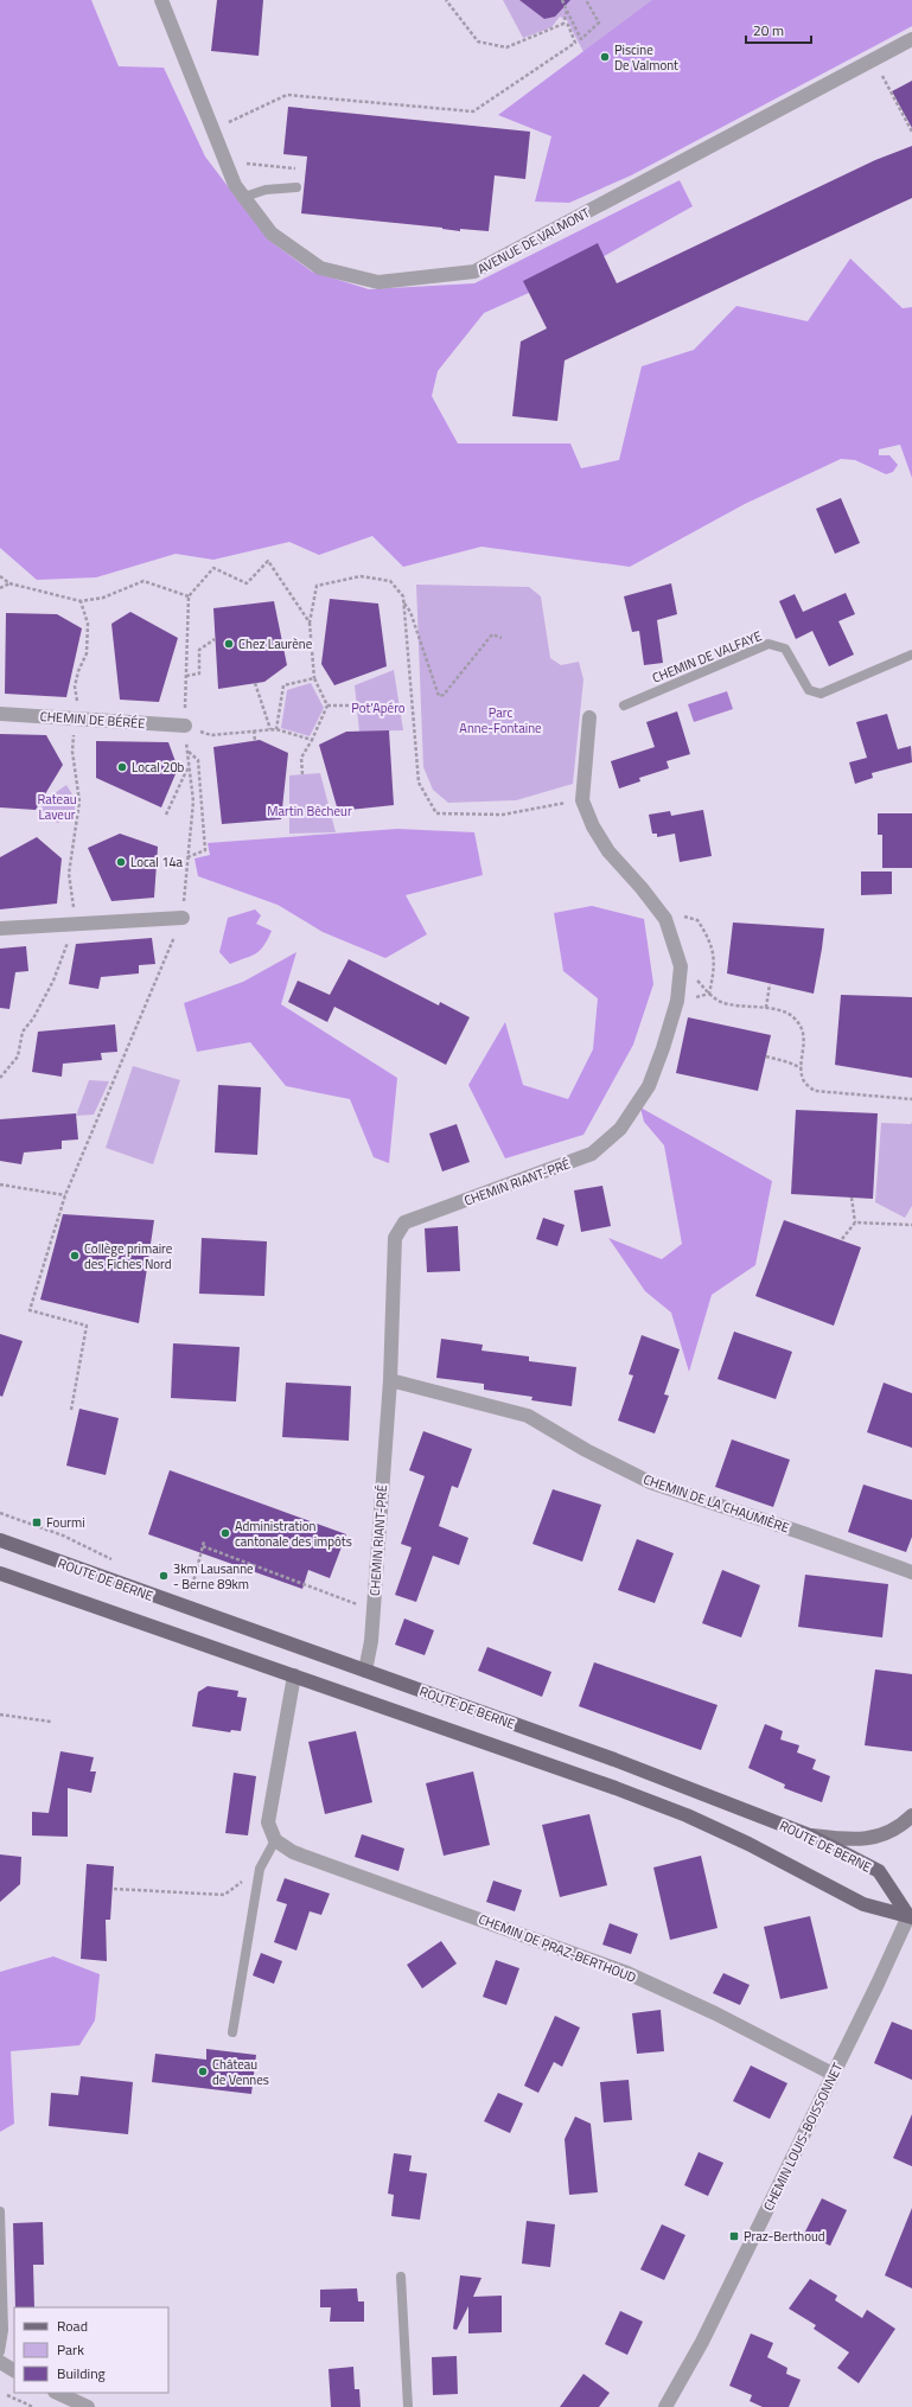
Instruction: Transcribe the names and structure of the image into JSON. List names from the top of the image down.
{
  "streets": {
    "main road": ["ROUTE DE BERNE"],
    "street": [
      "AVENUE DE VALMONT",
      "CHEMIN DE BÉRÉE",
      "CHEMIN RIANT-PRÉ",
      "CHEMIN DE LA CHAUMIÈRE",
      "CHEMIN DE PRAZ-BERTHOUD",
      "CHEMIN LOUIS-BOISSONNET"
    ],
    "lane": ["CHEMIN DE VALFAYE"]
  },
  "crossings": [
    ["CHEMIN RIANT-PRÉ", "CHEMIN DE LA CHAUMIÈRE"],
    ["CHEMIN RIANT-PRÉ", "ROUTE DE BERNE"],
    ["ROUTE DE BERNE", "CHEMIN LOUIS-BOISSONNET"],
    ["CHEMIN DE PRAZ-BERTHOUD", "CHEMIN LOUIS-BOISSONNET"]
  ],
  "parks": [
    "Pot'Apéro",
    "Parc Anne-Fontaine",
    "Rateau Laveur",
    "Martin Bêcheur"
  ],
  "places": {
    "other": [
      "Piscine De Valmont",
      "Chez Laurène",
      "Local 20b",
      "Local 14a",
      "Collège primaire des Fiches Nord",
      "Administration cantonale des impôts",
      "3km Lausanne - Berne 89km",
      "Château de Vennes"
    ],
    "transit": ["Fourmi", "Praz-Berthoud"]
  },
  "legend": ["Road", "Park", "Building"],
  "scale_bar": "20 m"
}
